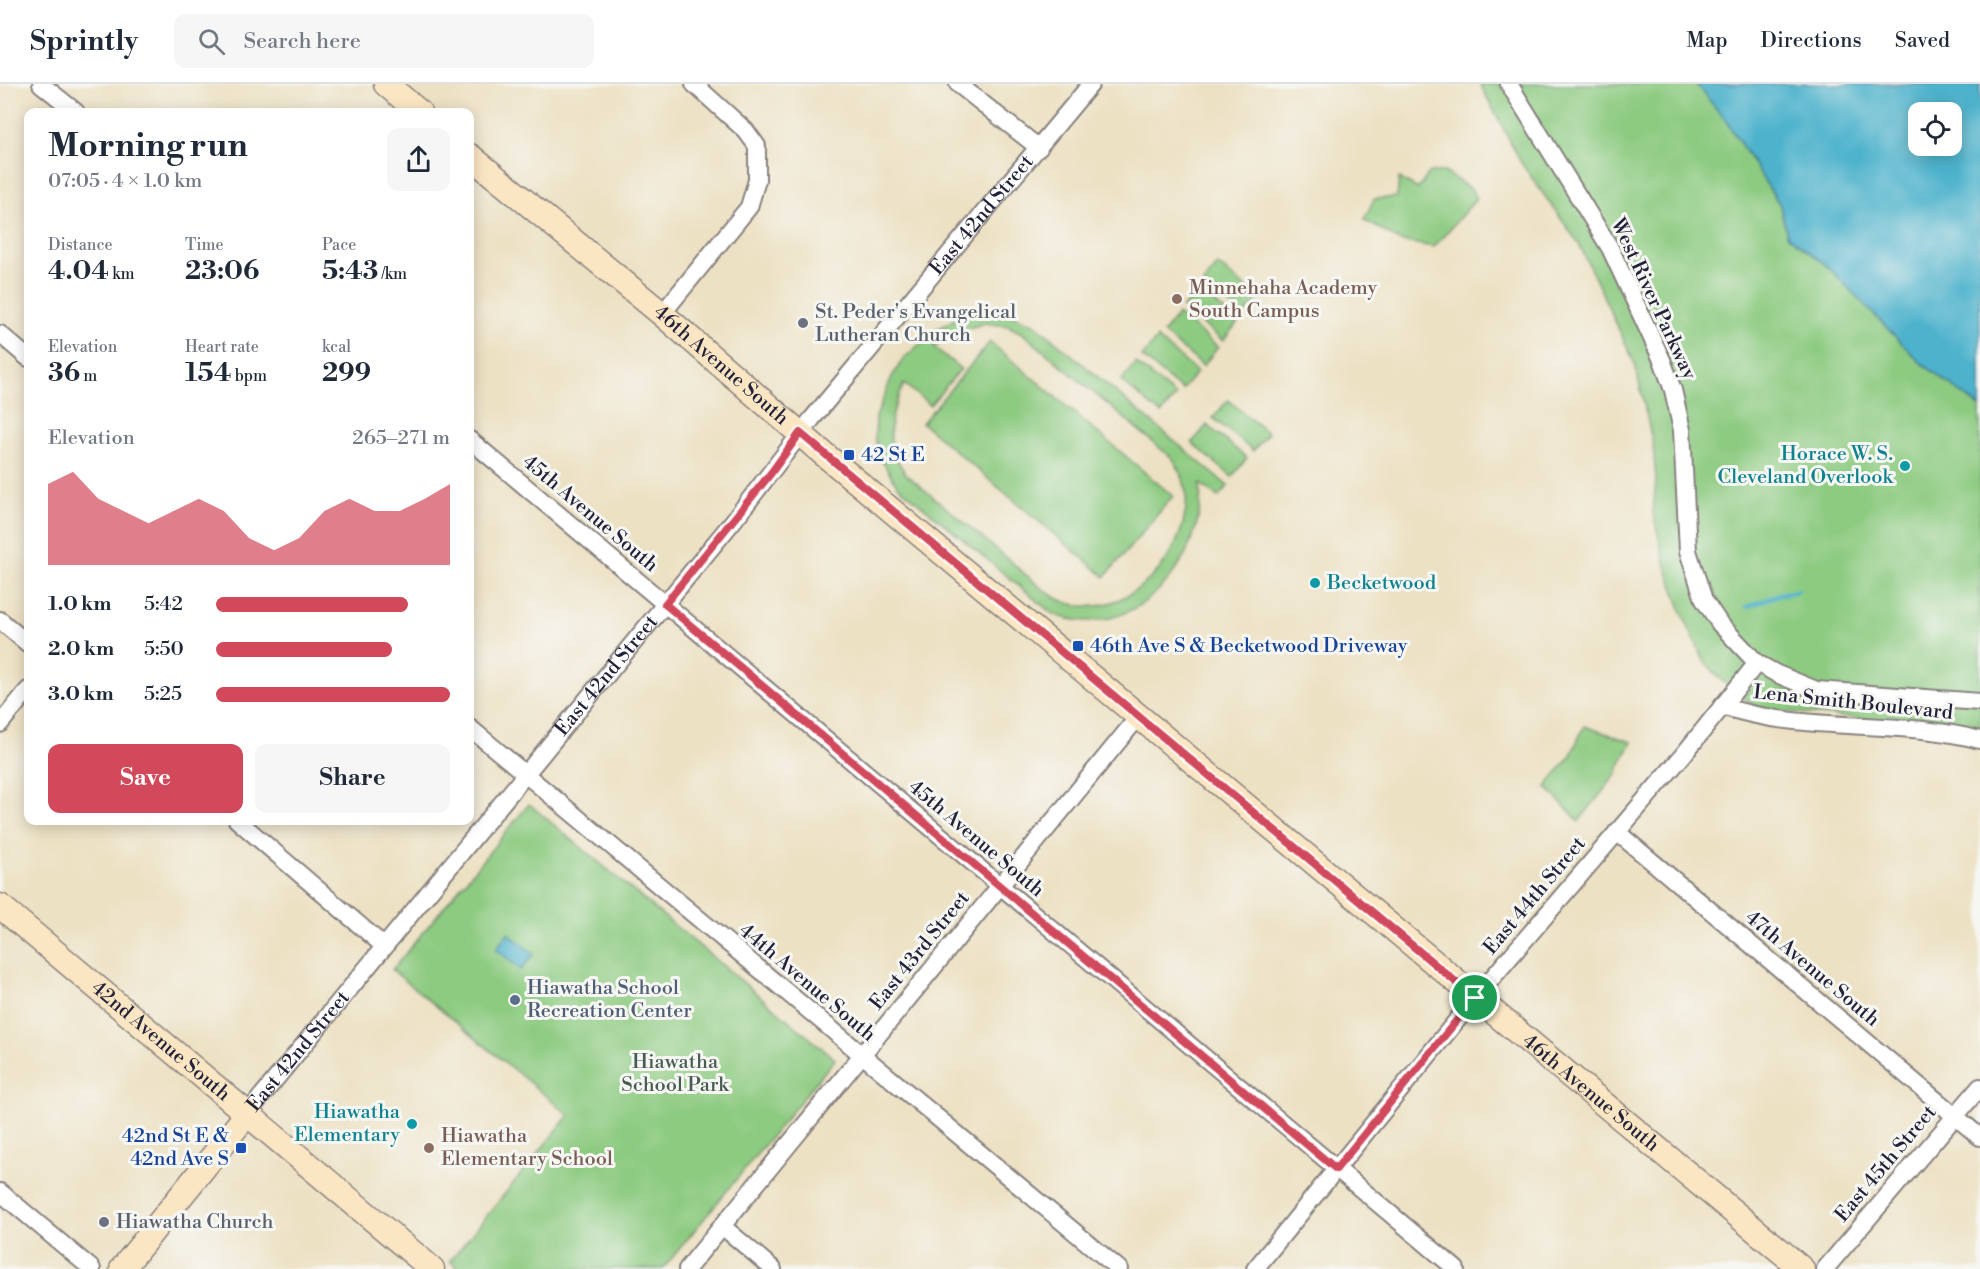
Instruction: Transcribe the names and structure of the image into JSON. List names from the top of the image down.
{
  "streets": {
    "street": [
      "East 42nd Street",
      "West River Parkway",
      "46th Avenue South",
      "45th Avenue South",
      "Lena Smith Boulevard",
      "East 44th Street",
      "East 43rd Street",
      "47th Avenue South",
      "44th Avenue South",
      "42nd Avenue South",
      "East 45th Street"
    ]
  },
  "crossings": [
    ["East 42nd Street", "46th Avenue South"],
    ["East 42nd Street", "45th Avenue South"],
    ["East 42nd Street", "44th Avenue South"],
    ["East 42nd Street", "42nd Avenue South"],
    ["West River Parkway", "East 44th Street"],
    ["46th Avenue South", "East 44th Street"],
    ["46th Avenue South", "East 43rd Street"],
    ["45th Avenue South", "East 44th Street"],
    ["45th Avenue South", "East 43rd Street"],
    ["Lena Smith Boulevard", "East 44th Street"],
    ["East 44th Street", "47th Avenue South"],
    ["East 43rd Street", "44th Avenue South"],
    ["47th Avenue South", "East 45th Street"]
  ],
  "parks": ["Hiawatha School Park"],
  "places": {
    "other": [
      "Minnehaha Academy South Campus",
      "St. Peder's Evangelical Lutheran Church",
      "Horace W. S. Cleveland Overlook",
      "Becketwood",
      "Hiawatha School Recreation Center",
      "Hiawatha Elementary",
      "Hiawatha Elementary School",
      "Hiawatha Church"
    ],
    "transit": ["42 St E", "46th Ave S & Becketwood Driveway", "42nd St E & 42nd Ave S"]
  },
  "page": {
    "header": "Sprintly",
    "search": "Search here",
    "nav": ["Map", "Directions", "Saved"],
    "heading": ["Morning run", "07:05 · 4 × 1.0 km"],
    "stats": [
      ["Distance", "4.04 km"],
      ["Time", "23:06"],
      ["Pace", "5:43 /km"],
      ["Elevation", "36 m"],
      ["Heart rate", "154 bpm"],
      ["kcal", "299"]
    ],
    "chart": ["Elevation", "265–271 m"],
    "list": [
      {
        "name": "1.0 km",
        "note": "5:42"
      },
      {
        "name": "2.0 km",
        "note": "5:50"
      },
      {
        "name": "3.0 km",
        "note": "5:25"
      }
    ],
    "buttons": ["Save", "Share"]
  }
}
